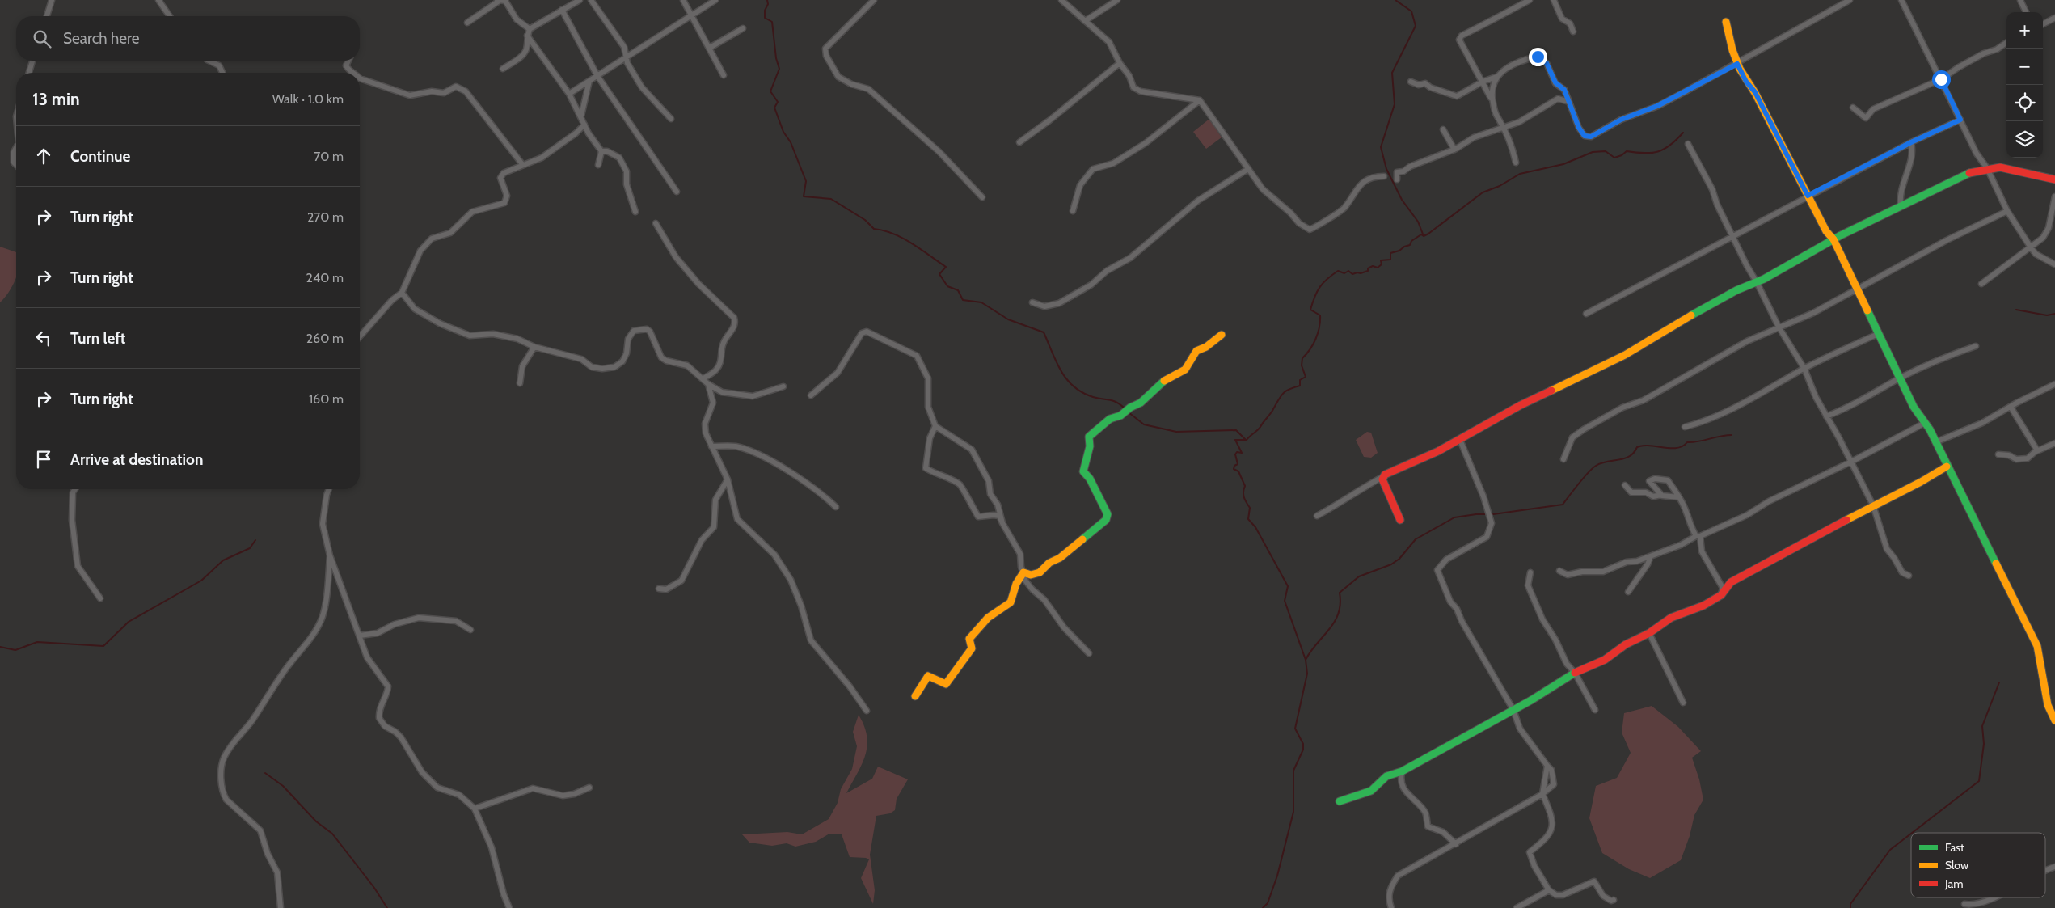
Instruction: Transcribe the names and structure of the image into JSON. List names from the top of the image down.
{
  "legend": ["Fast", "Slow", "Jam"],
  "page": {
    "map_buttons": ["+", "−"],
    "search": "Search here",
    "heading": ["13 min", "Walk · 1.0 km"],
    "list": [
      ["Continue", "70 m"],
      ["Turn right", "270 m"],
      ["Turn right", "240 m"],
      ["Turn left", "260 m"],
      ["Turn right", "160 m"],
      "Arrive at destination"
    ]
  }
}
